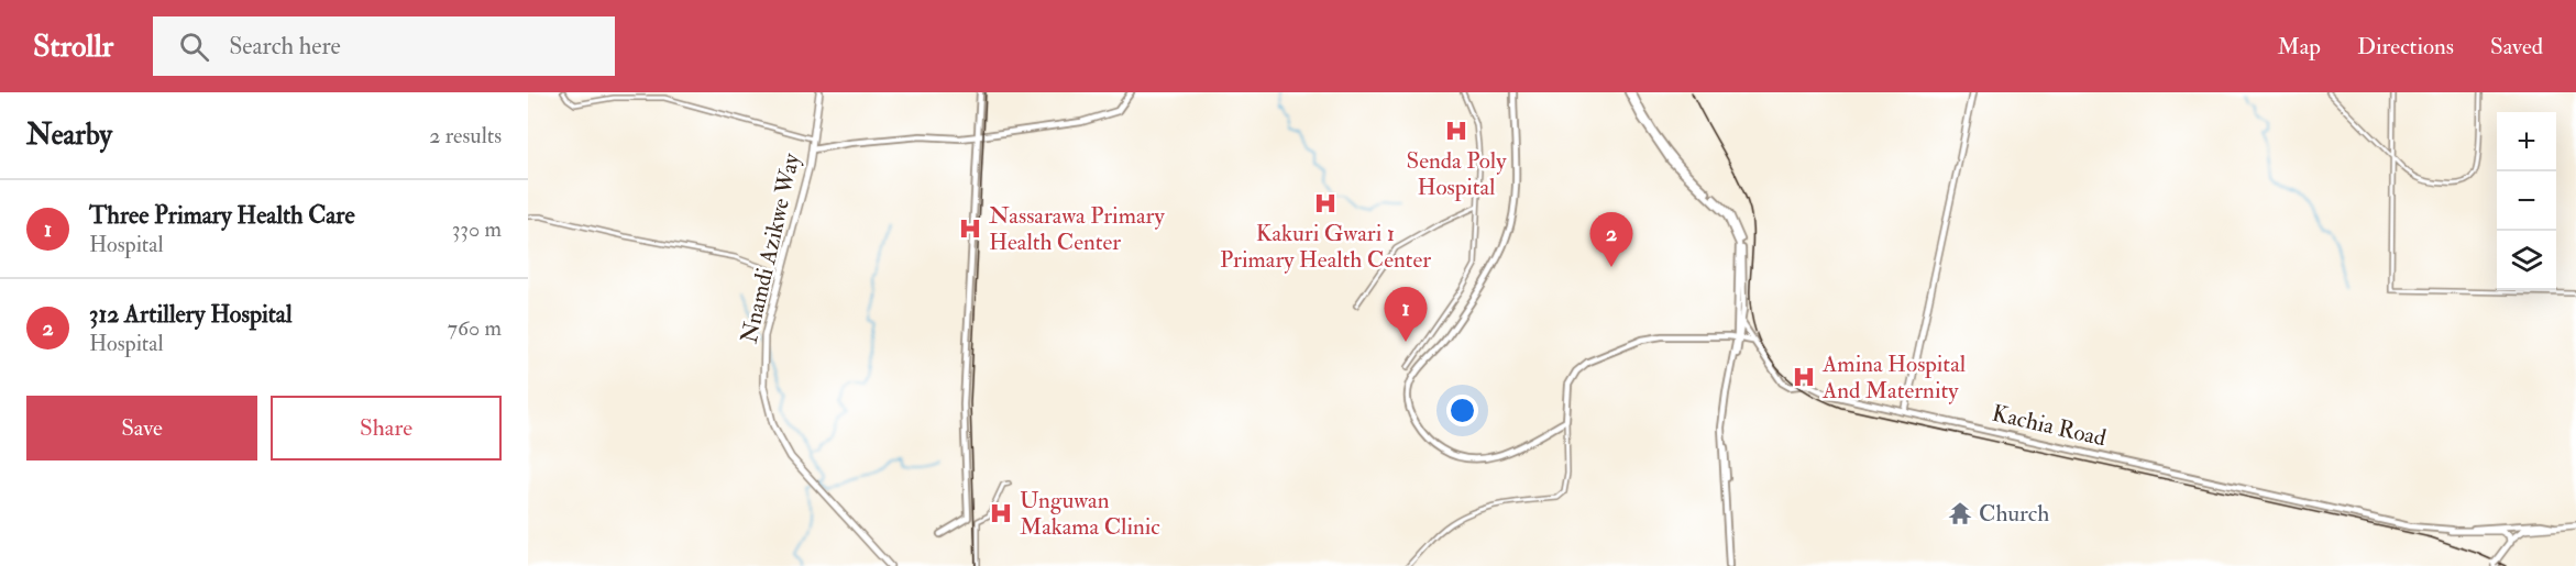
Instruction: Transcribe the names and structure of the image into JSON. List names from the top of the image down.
{
  "streets": {
    "highway": ["Nnamdi Azikwe Way", "Kachia Road"]
  },
  "places": {
    "hospital": [
      "Senda Poly Hospital",
      "Kakuri Gwari 1 Primary Health Center",
      "Nassarawa Primary Health Center",
      "Amina Hospital And Maternity",
      "Unguwan Makama Clinic"
    ],
    "temple": ["Church"]
  },
  "page": {
    "header": "Strollr",
    "search": "Search here",
    "nav": ["Map", "Directions", "Saved"],
    "heading": ["Nearby", "2 results"],
    "map_buttons": ["+", "−"],
    "list": [
      {
        "mark": "1",
        "name": "Three Primary Health Care",
        "note": "Hospital",
        "value": "330 m"
      },
      {
        "mark": "2",
        "name": "312 Artillery Hospital",
        "note": "Hospital",
        "value": "760 m"
      }
    ],
    "pins": ["2", "1"],
    "buttons": ["Save", "Share"]
  }
}
